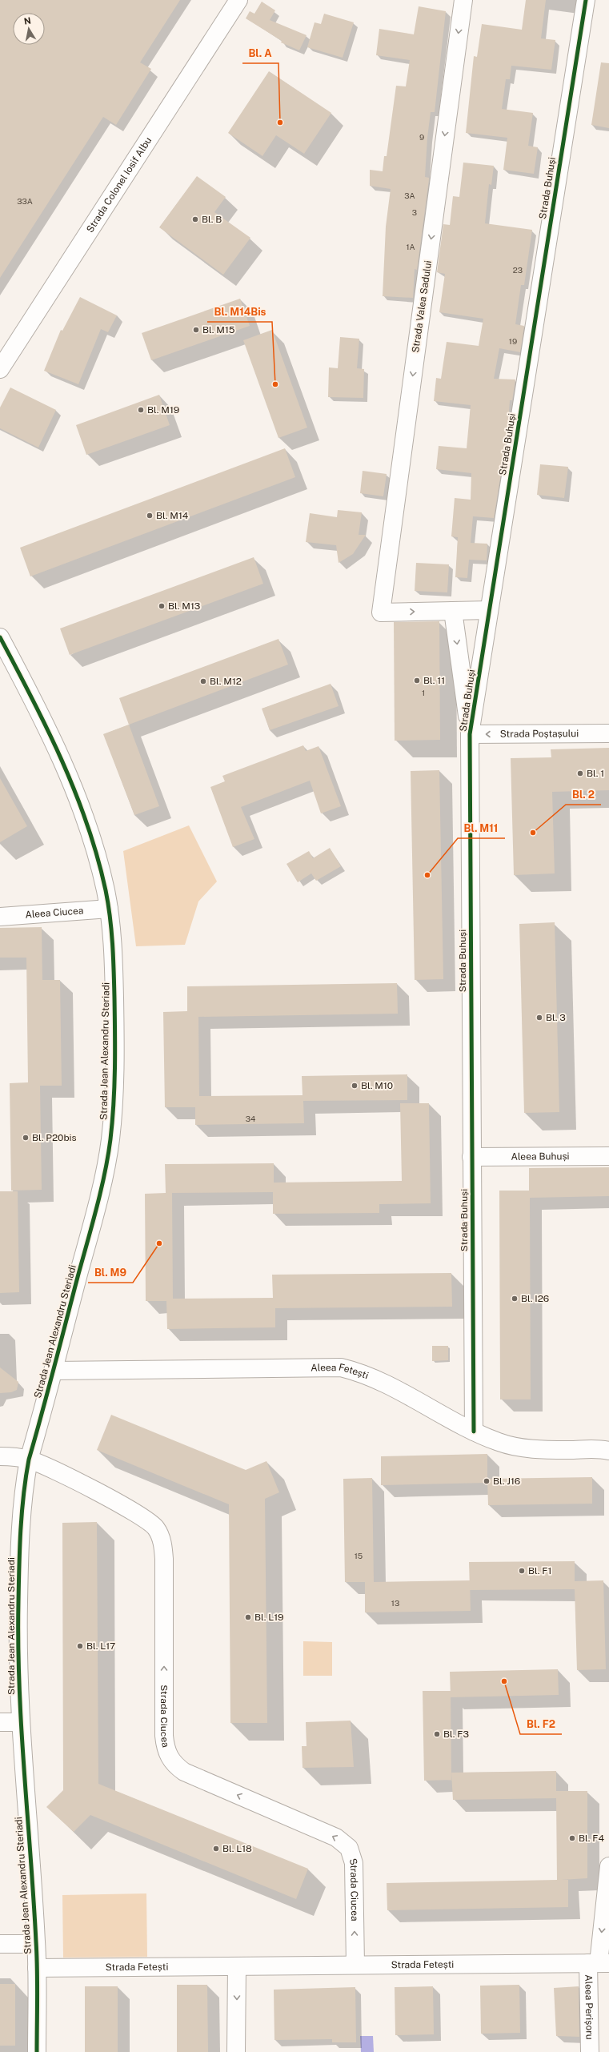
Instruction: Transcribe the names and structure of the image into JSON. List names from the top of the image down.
{
  "streets": {
    "street": [
      "Strada Colonel Iosif Albu",
      "Strada Buhuși",
      "Strada Valea Sadului",
      "Strada Poștașului",
      "Aleea Ciucea",
      "Strada Jean Alexandru Steriadi",
      "Aleea Buhuși",
      "Aleea Fetești",
      "Strada Ciucea",
      "Strada Fetești",
      "Aleea Perișoru"
    ]
  },
  "crossings": [
    ["Strada Buhuși", "Strada Poștașului"],
    ["Strada Buhuși", "Aleea Buhuși"],
    ["Strada Buhuși", "Aleea Fetești"],
    ["Aleea Ciucea", "Strada Jean Alexandru Steriadi"],
    ["Strada Jean Alexandru Steriadi", "Aleea Fetești"],
    ["Strada Jean Alexandru Steriadi", "Strada Ciucea"],
    ["Strada Jean Alexandru Steriadi", "Strada Fetești"],
    ["Strada Ciucea", "Strada Fetești"],
    ["Strada Fetești", "Aleea Perișoru"]
  ],
  "one_way": ["Strada Valea Sadului", "Strada Poștașului", "Strada Ciucea"],
  "places": [
    "Bl. A",
    "Bl. B",
    "Bl. M15",
    "Bl. M14Bis",
    "Bl. M19",
    "Bl. M14",
    "Bl. M13",
    "Bl. 11",
    "Bl. M12",
    "Bl. 1",
    "Bl. 2",
    "Bl. M11",
    "Bl. 3",
    "Bl. M10",
    "Bl. P20bis",
    "Bl. M9",
    "Bl. I26",
    "Bl. J16",
    "Bl. F1",
    "Bl. L19",
    "Bl. L17",
    "Bl. F2",
    "Bl. F3",
    "Bl. F4",
    "Bl. L18"
  ],
  "house_numbers": [
    "9",
    "3A",
    "33A",
    "3",
    "1A",
    "23",
    "19",
    "1",
    "34",
    "15",
    "13"
  ],
  "north": "top"
}
